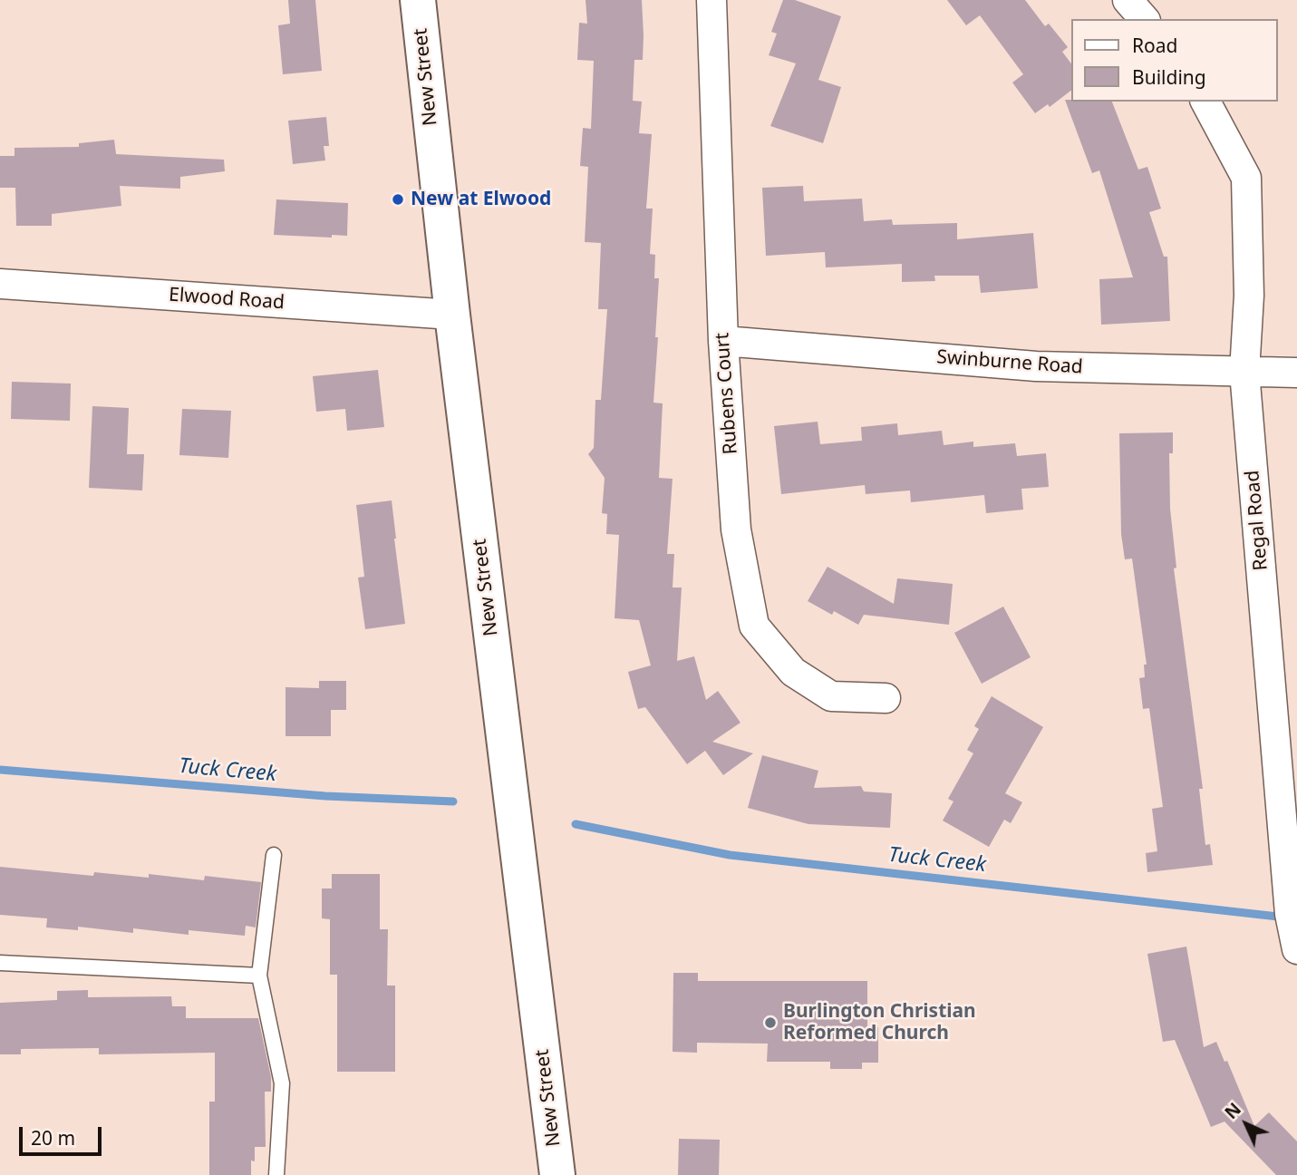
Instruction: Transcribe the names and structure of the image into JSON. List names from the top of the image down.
{
  "streets": {
    "main road": ["New Street"],
    "street": [
      "Elwood Road",
      "Swinburne Road",
      "Rubens Court",
      "Regal Road"
    ]
  },
  "crossings": [
    ["New Street", "Elwood Road"],
    ["Swinburne Road", "Rubens Court"],
    ["Swinburne Road", "Regal Road"]
  ],
  "water": ["Tuck Creek"],
  "places": ["New at Elwood", "Burlington Christian Reformed Church"],
  "legend": ["Road", "Building"],
  "scale_bar": "20 m",
  "north": "top left"
}
